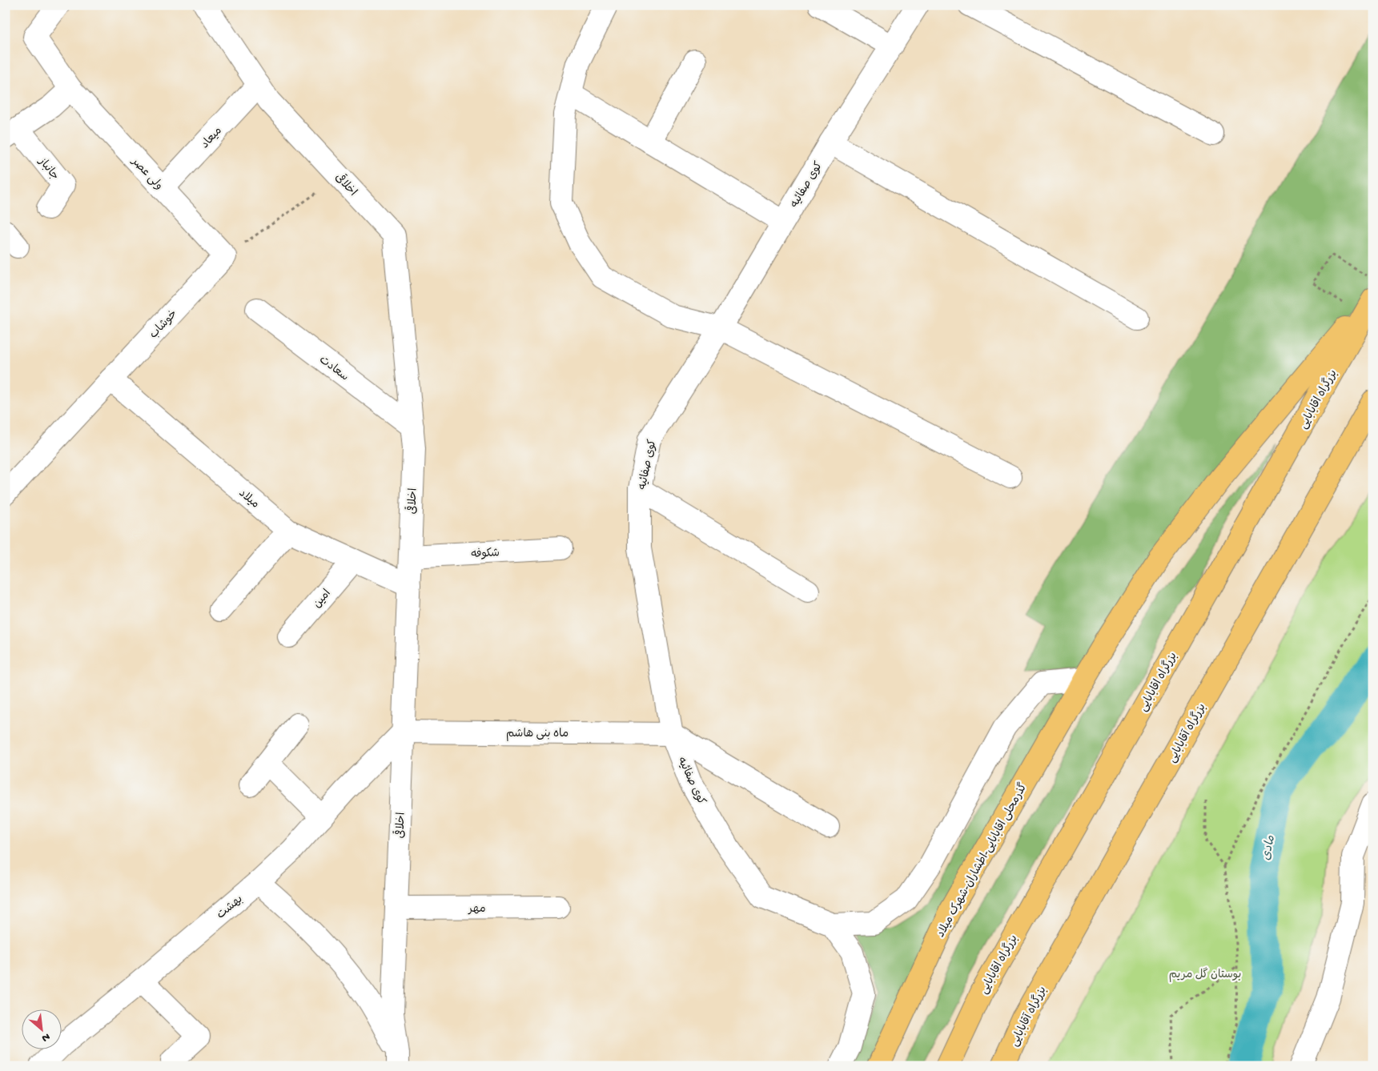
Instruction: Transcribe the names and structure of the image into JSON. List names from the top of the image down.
{
  "streets": {
    "main road": ["بزرگراه اقابابایی", "بزرگراه آقابابایی", "گذرمحلی اقابابایی-اطشاران-شهرک میلاد"],
    "street": [
      "میعاد",
      "جانباز",
      "ولی عصر",
      "اخلاقی",
      "کوی صفائیه",
      "خوشاب",
      "سعادت",
      "میلاد",
      "شکوفه",
      "امین",
      "ماه بنی هاشم",
      "بهشت",
      "مهر"
    ]
  },
  "crossings": [
    ["میعاد", "ولی عصر"],
    ["میعاد", "اخلاقی"],
    ["ولی عصر", "خوشاب"],
    ["اخلاقی", "سعادت"],
    ["اخلاقی", "میلاد"],
    ["اخلاقی", "شکوفه"],
    ["اخلاقی", "ماه بنی هاشم"],
    ["اخلاقی", "بهشت"],
    ["اخلاقی", "مهر"],
    ["کوی صفائیه", "ماه بنی هاشم"],
    ["خوشاب", "میلاد"],
    ["بزرگراه اقابابایی", "گذرمحلی اقابابایی-اطشاران-شهرک میلاد"],
    ["میلاد", "امین"],
    ["ماه بنی هاشم", "بهشت"]
  ],
  "water": ["مادی"],
  "parks": ["بوستان گل مریم"],
  "north": "bottom right"
}
